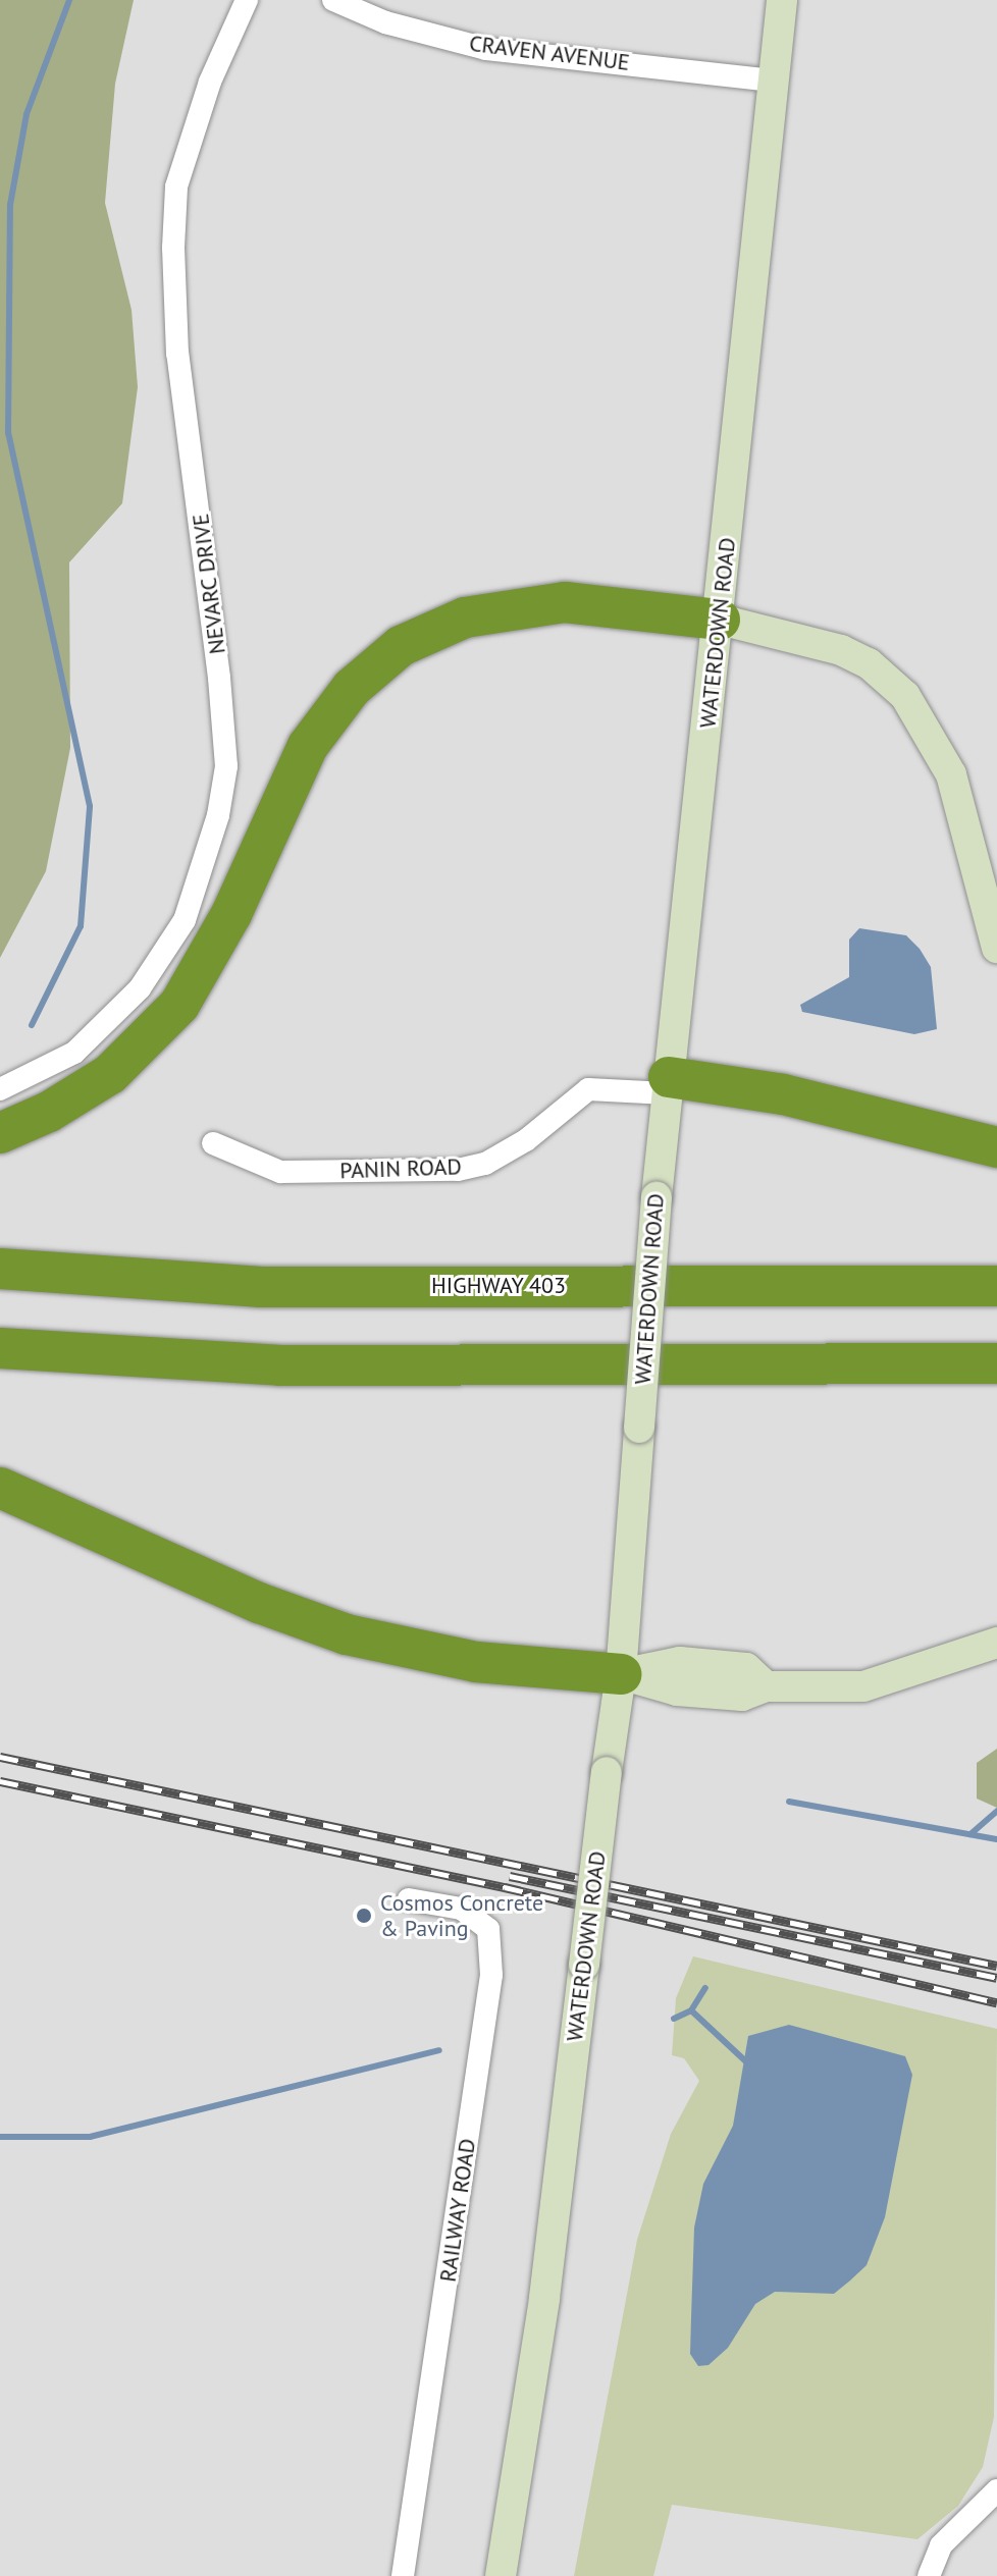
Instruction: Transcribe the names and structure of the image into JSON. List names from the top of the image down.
{
  "streets": {
    "highway": ["HIGHWAY 403"],
    "main road": ["WATERDOWN ROAD"],
    "street": [
      "CRAVEN AVENUE",
      "NEVARC DRIVE",
      "PANIN ROAD",
      "RAILWAY ROAD"
    ]
  },
  "crossings": [
    ["CRAVEN AVENUE", "WATERDOWN ROAD"],
    ["WATERDOWN ROAD", "PANIN ROAD"]
  ],
  "places": ["Cosmos Concrete & Paving"]
}
